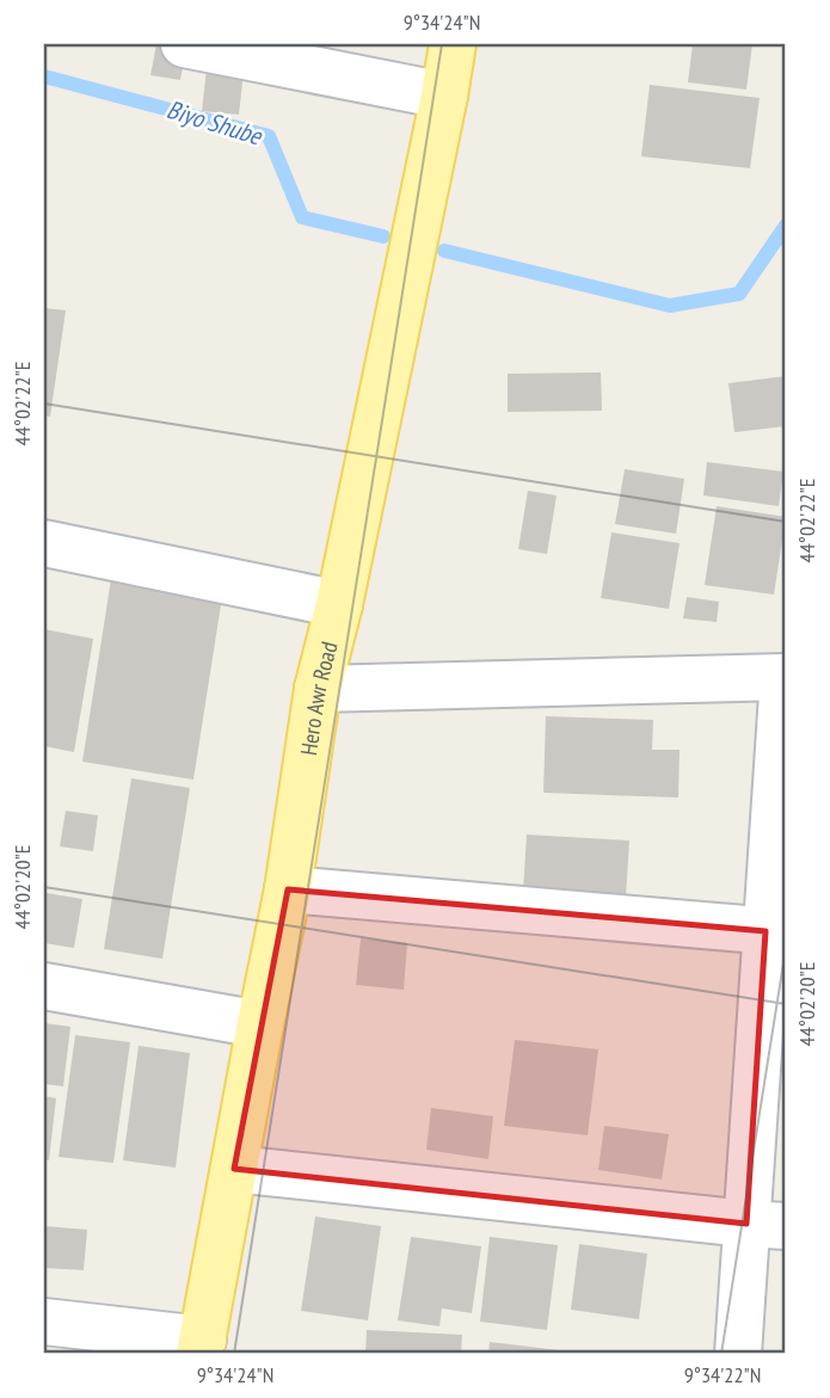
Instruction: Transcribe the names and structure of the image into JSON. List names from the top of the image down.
{
  "streets": {
    "main road": ["Hero Awr Road"]
  },
  "water": ["Biyo Shube"],
  "coordinates": [
    "9°34'24\"N",
    "44°02'22\"E",
    "44°02'20\"E",
    "9°34'22\"N"
  ]
}
